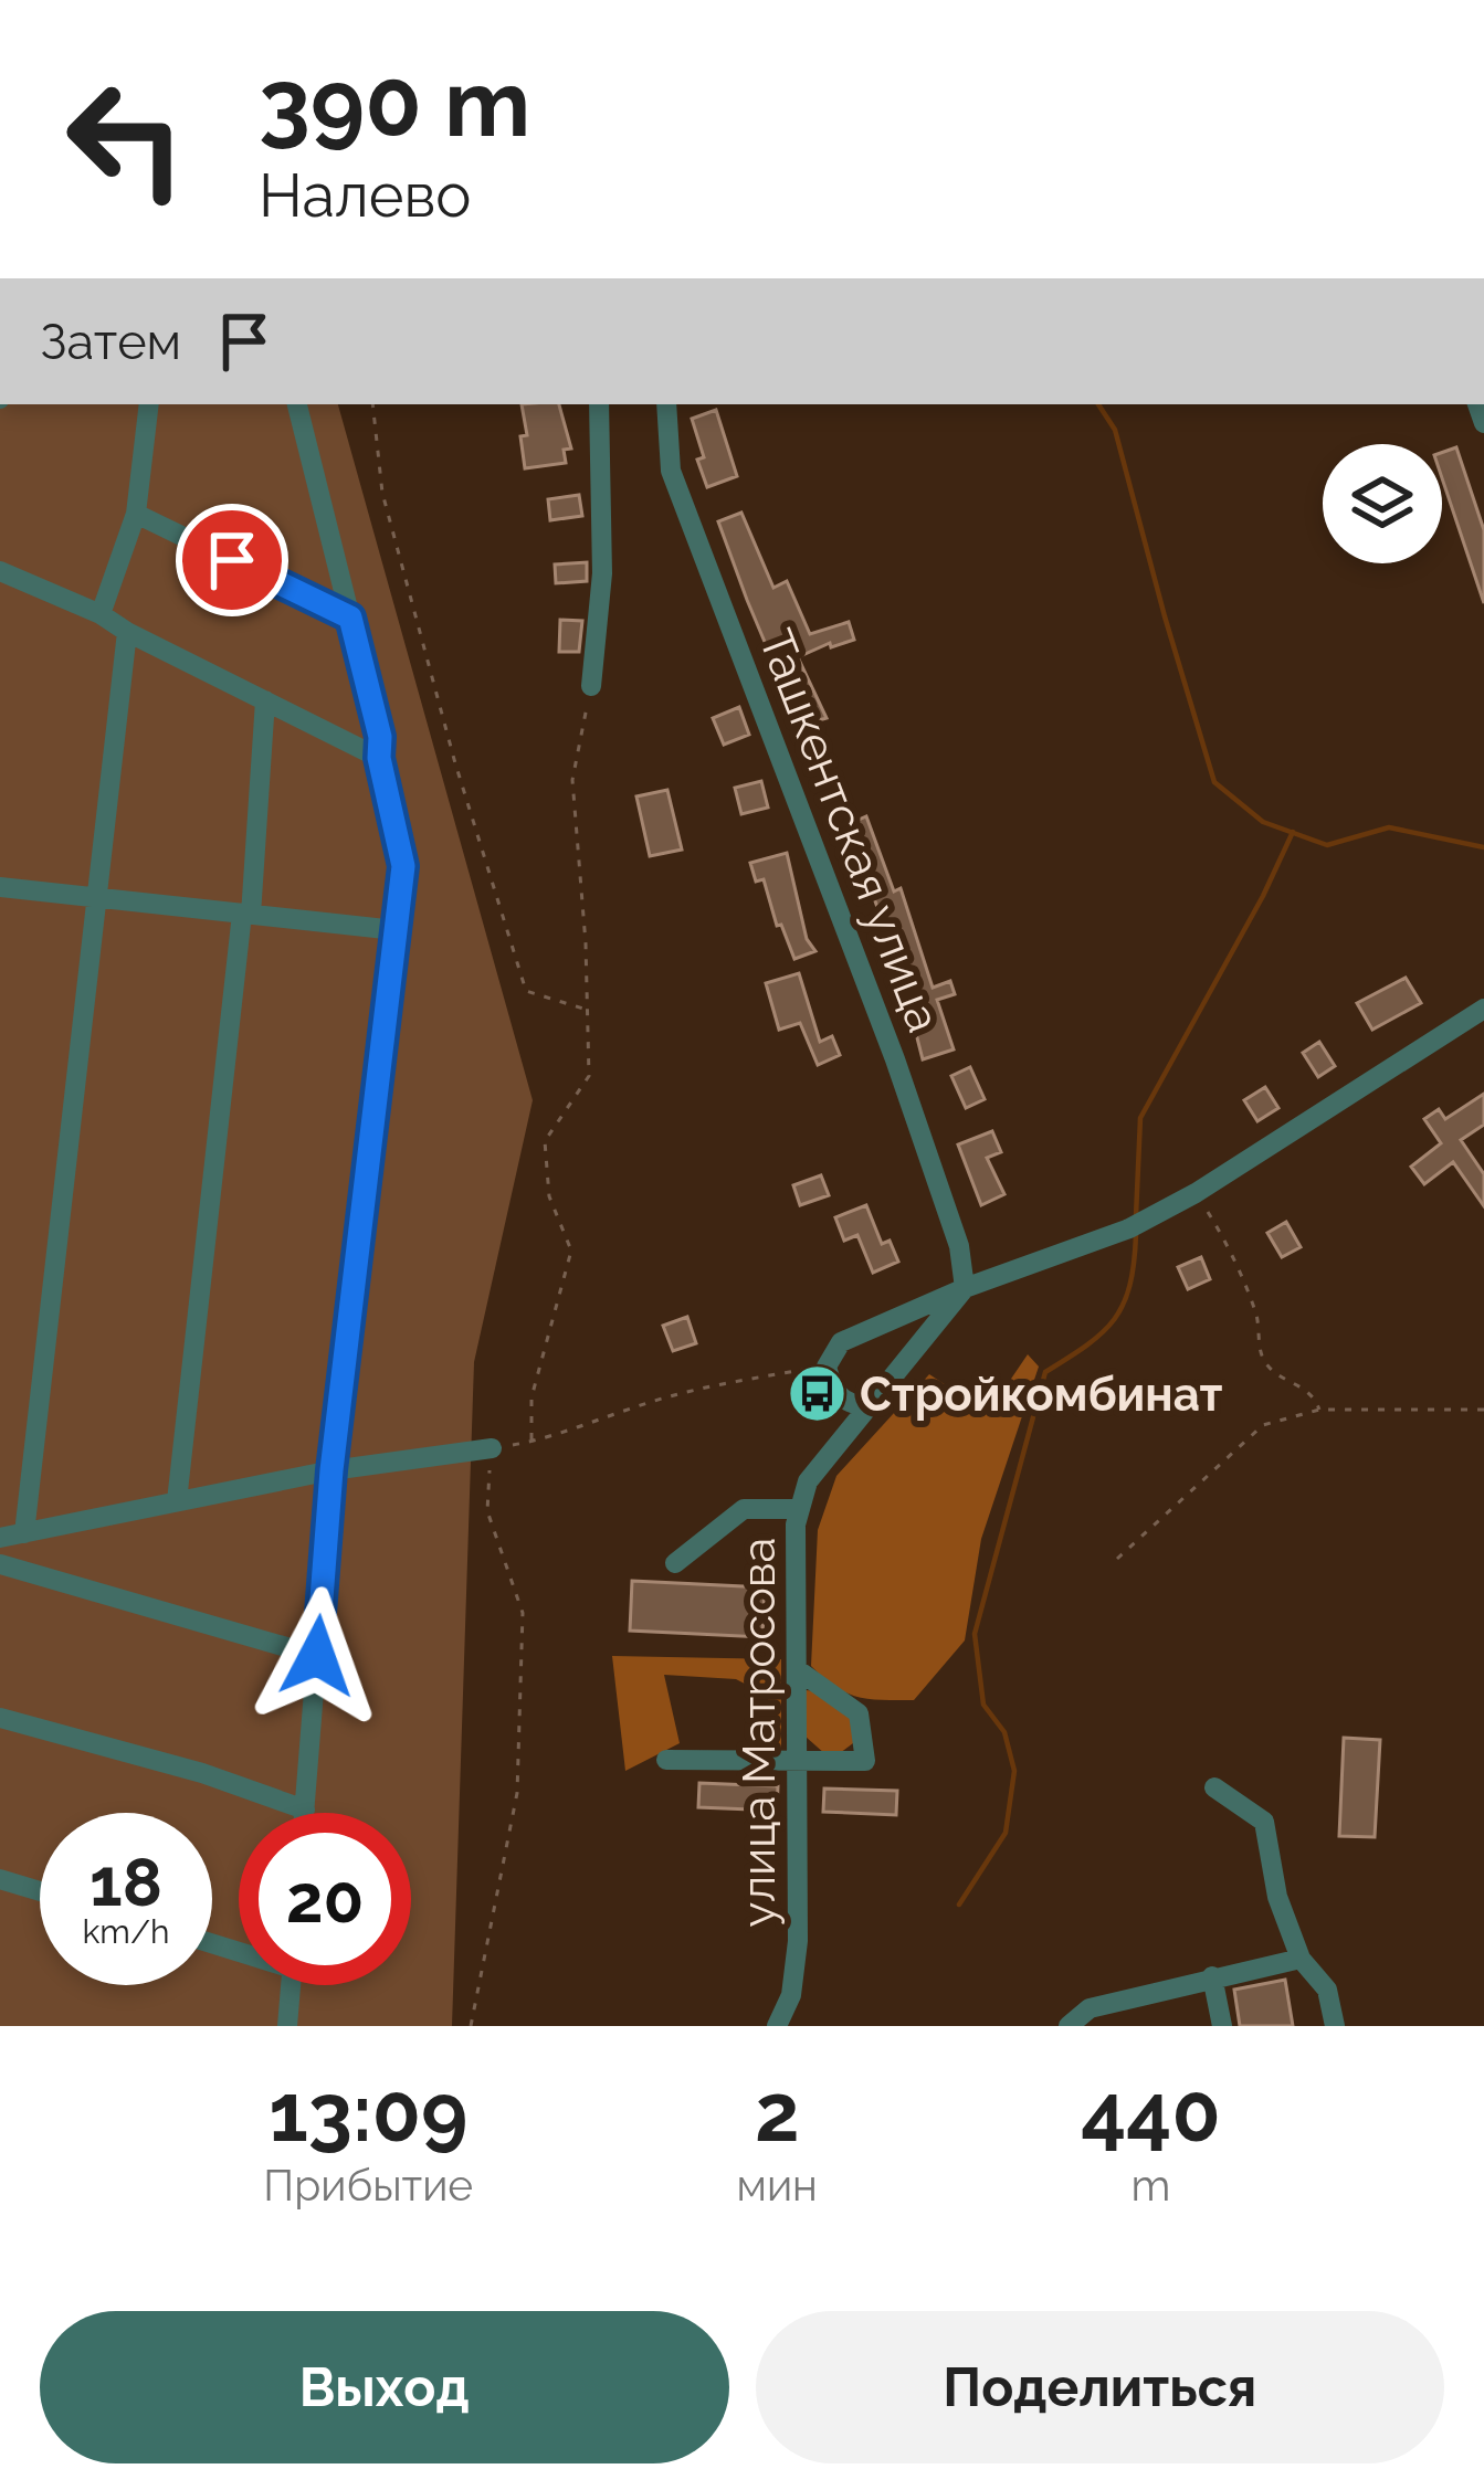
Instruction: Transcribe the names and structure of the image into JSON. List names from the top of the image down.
{
  "streets": {
    "street": ["Ташкентская улица", "улица Матросова"]
  },
  "crossings": [
    ["Ташкентская улица", "улица Матросова"]
  ],
  "places": {
    "bus stop": ["Стройкомбинат"]
  },
  "page": {
    "turn": ["390 m", "Налево"],
    "then": "Затем",
    "speed": "18 km/h",
    "limit": "20",
    "eta": [
      "13:09",
      "Прибытие",
      "2",
      "мин",
      "440",
      "m"
    ],
    "buttons": ["Выход", "Поделиться"]
  }
}
